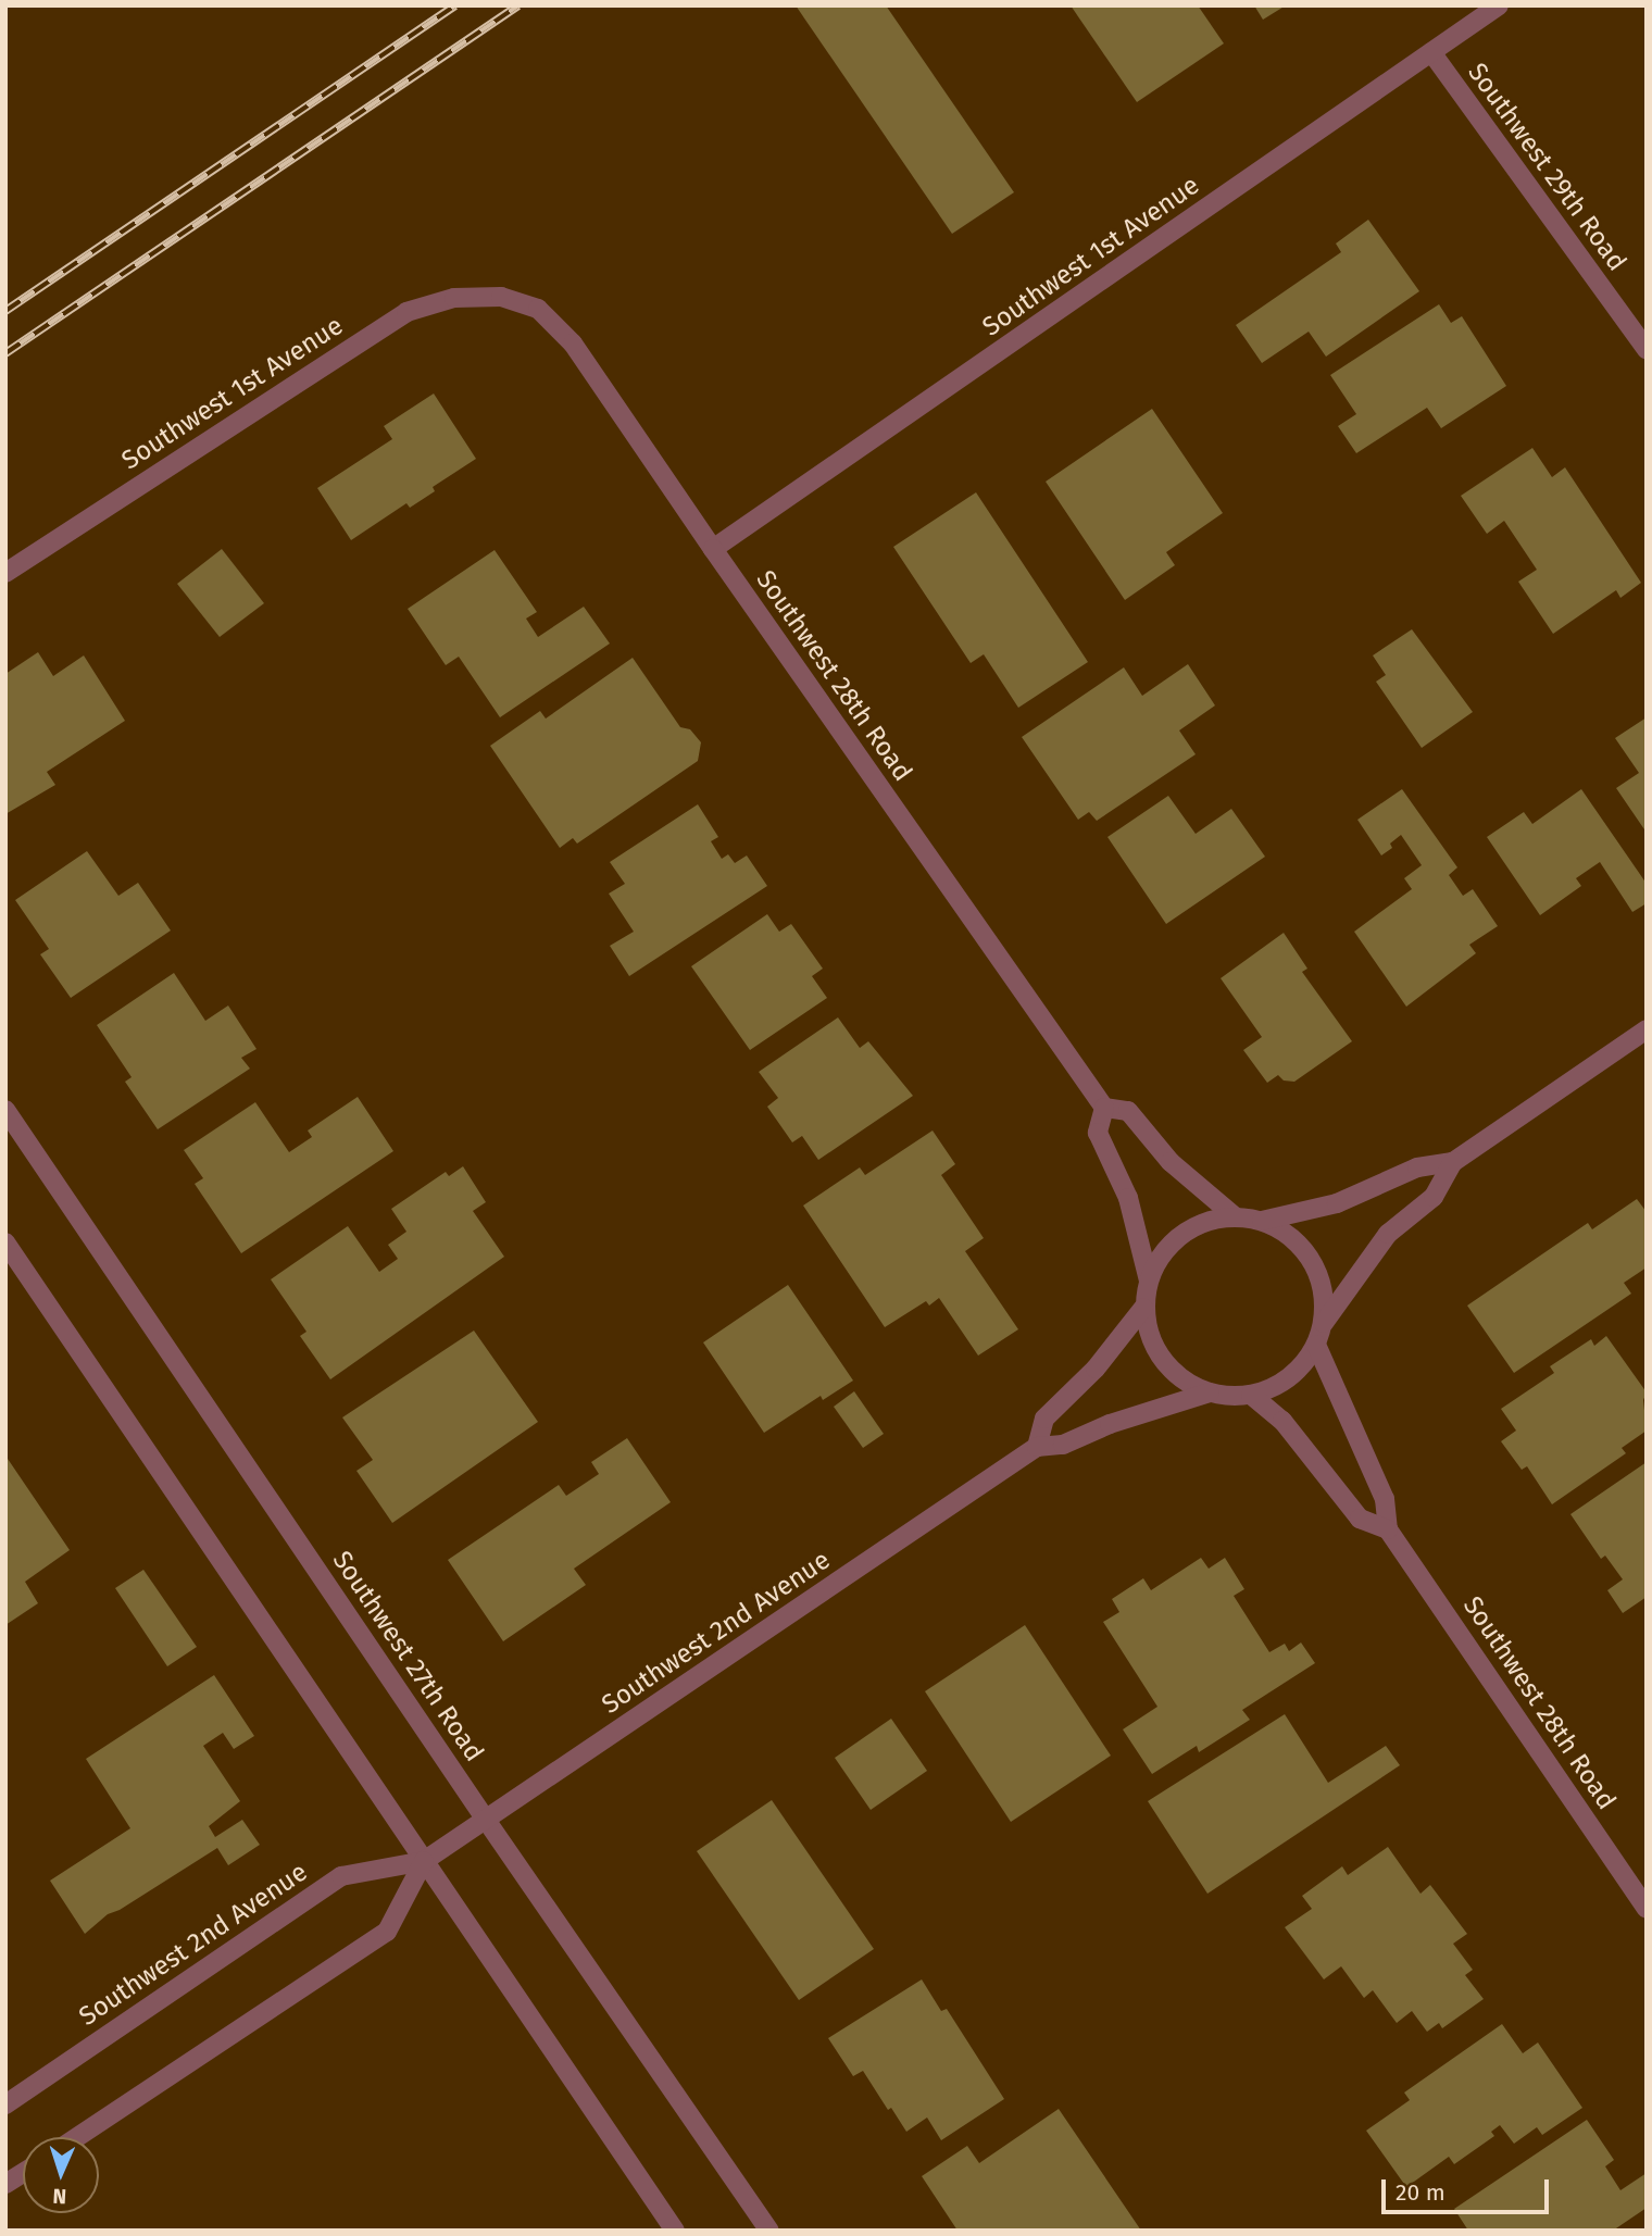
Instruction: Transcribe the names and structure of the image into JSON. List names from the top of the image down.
{
  "streets": {
    "street": [
      "Southwest 29th Road",
      "Southwest 1st Avenue",
      "Southwest 28th Road",
      "Southwest 2nd Avenue",
      "Southwest 27th Road"
    ]
  },
  "crossings": [
    ["Southwest 29th Road", "Southwest 1st Avenue"],
    ["Southwest 1st Avenue", "Southwest 28th Road"],
    ["Southwest 28th Road", "Southwest 2nd Avenue"],
    ["Southwest 2nd Avenue", "Southwest 27th Road"]
  ],
  "scale_bar": "20 m",
  "north": "bottom"
}
